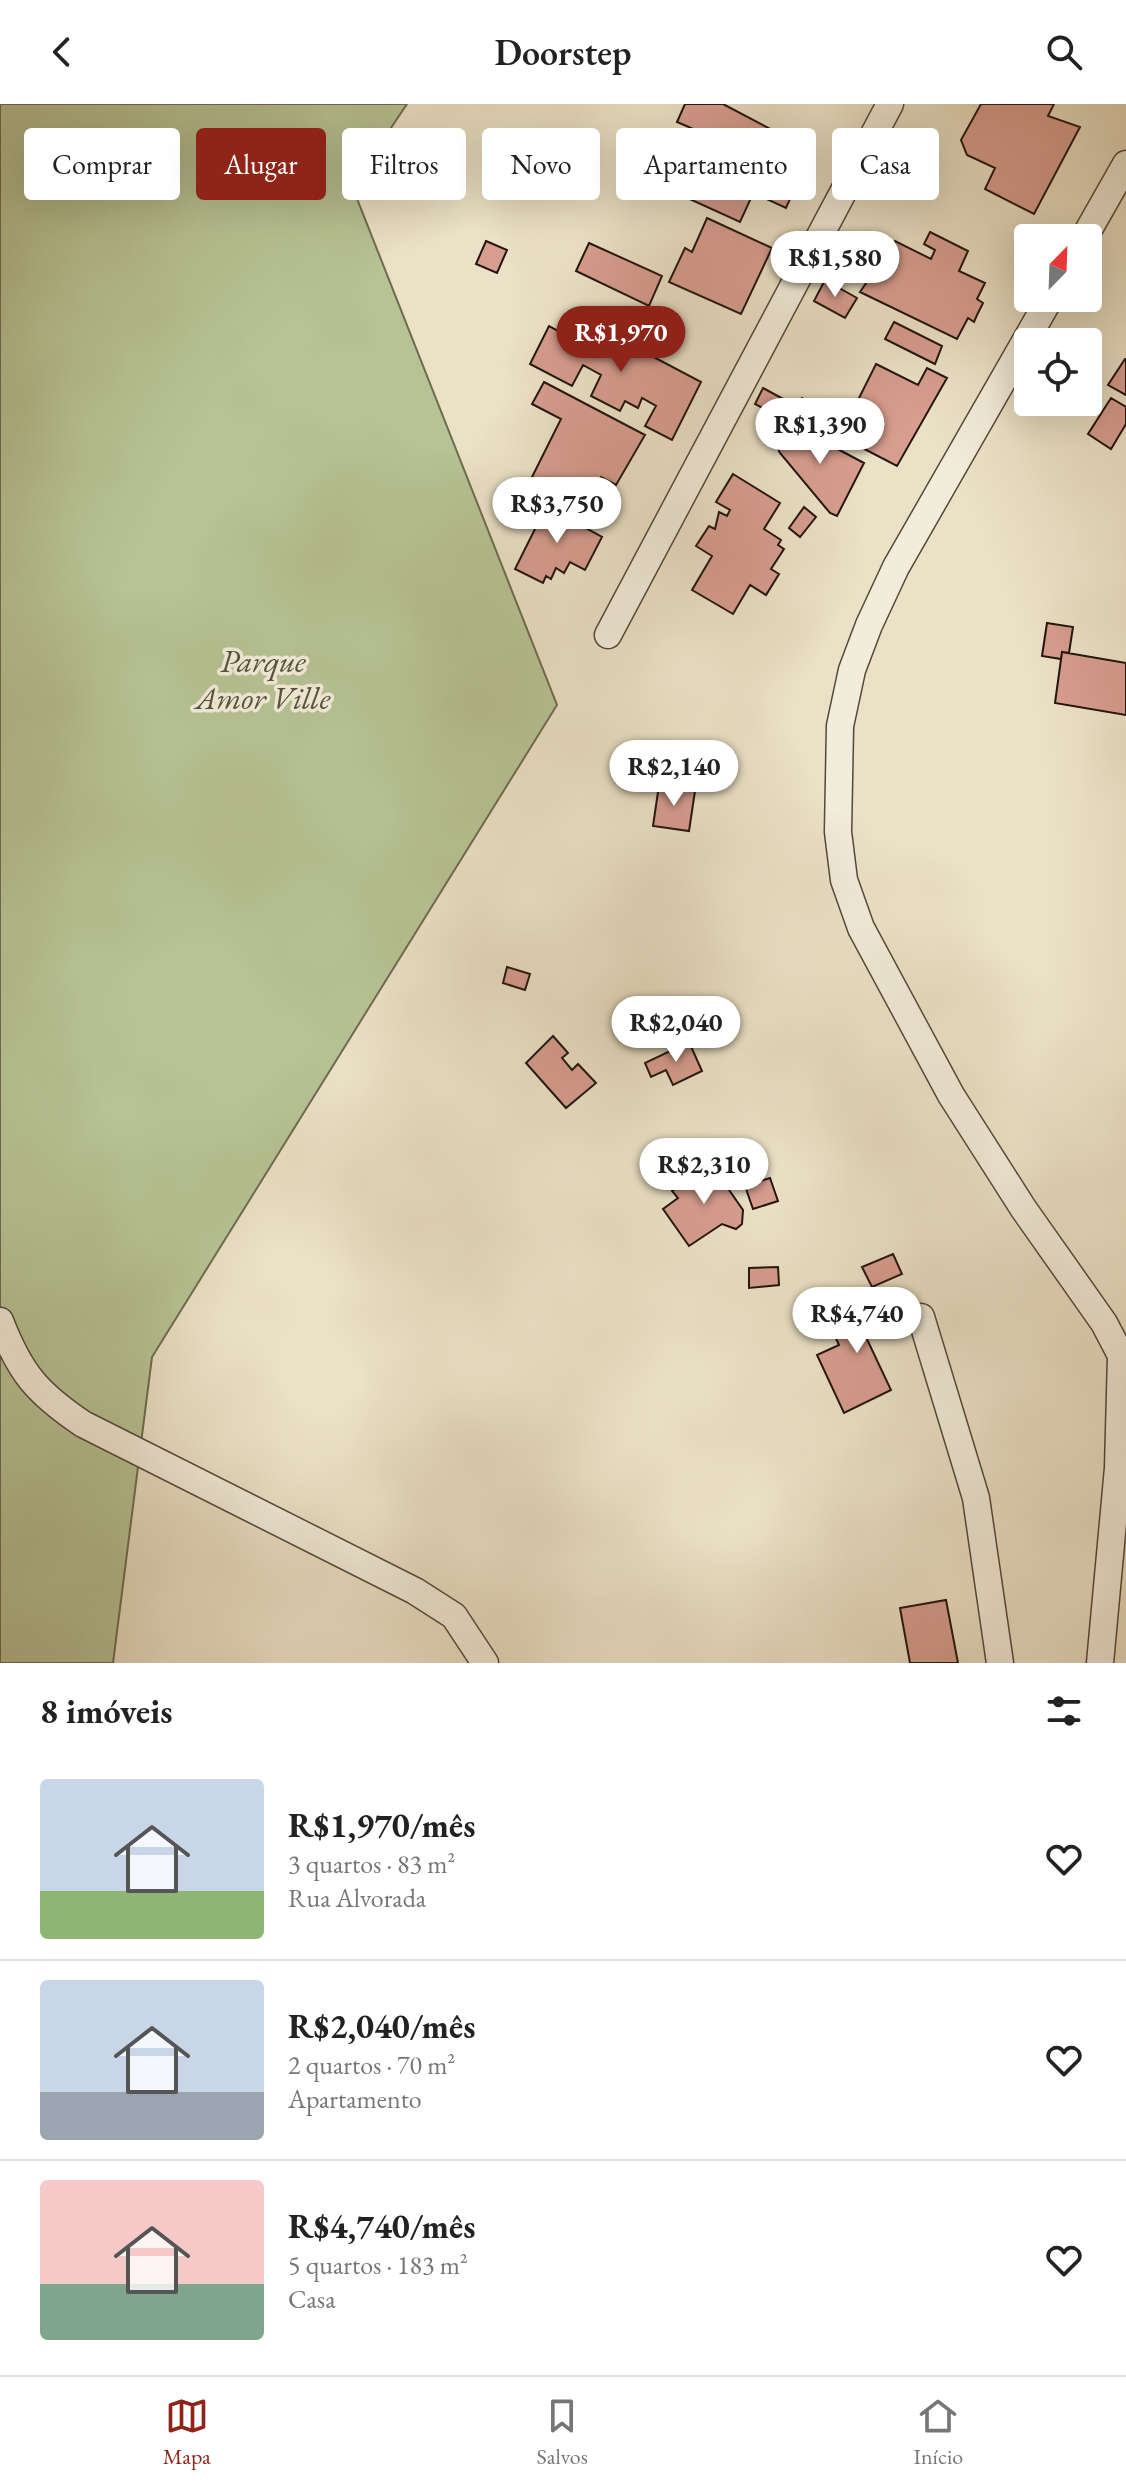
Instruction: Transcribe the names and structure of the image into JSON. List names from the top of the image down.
{
  "parks": ["Parque Amor Ville"],
  "north": "top right",
  "page": {
    "header": "Doorstep",
    "chip": [
      "Comprar",
      "Alugar",
      "Filtros",
      "Novo",
      "Apartamento",
      "Casa"
    ],
    "price": [
      "R$1,580",
      "R$1,970",
      "R$1,390",
      "R$3,750",
      "R$2,140",
      "R$2,040",
      "R$2,310",
      "R$4,740"
    ],
    "heading": "8 imóveis",
    "list": [
      {
        "name": "R$1,970/mês",
        "note": "3 quartos · 83 m² · Rua Alvorada"
      },
      {
        "name": "R$2,040/mês",
        "note": "2 quartos · 70 m² · Apartamento"
      },
      {
        "name": "R$4,740/mês",
        "note": "5 quartos · 183 m² · Casa"
      }
    ],
    "tabs": ["Mapa", "Salvos", "Início"]
  }
}
